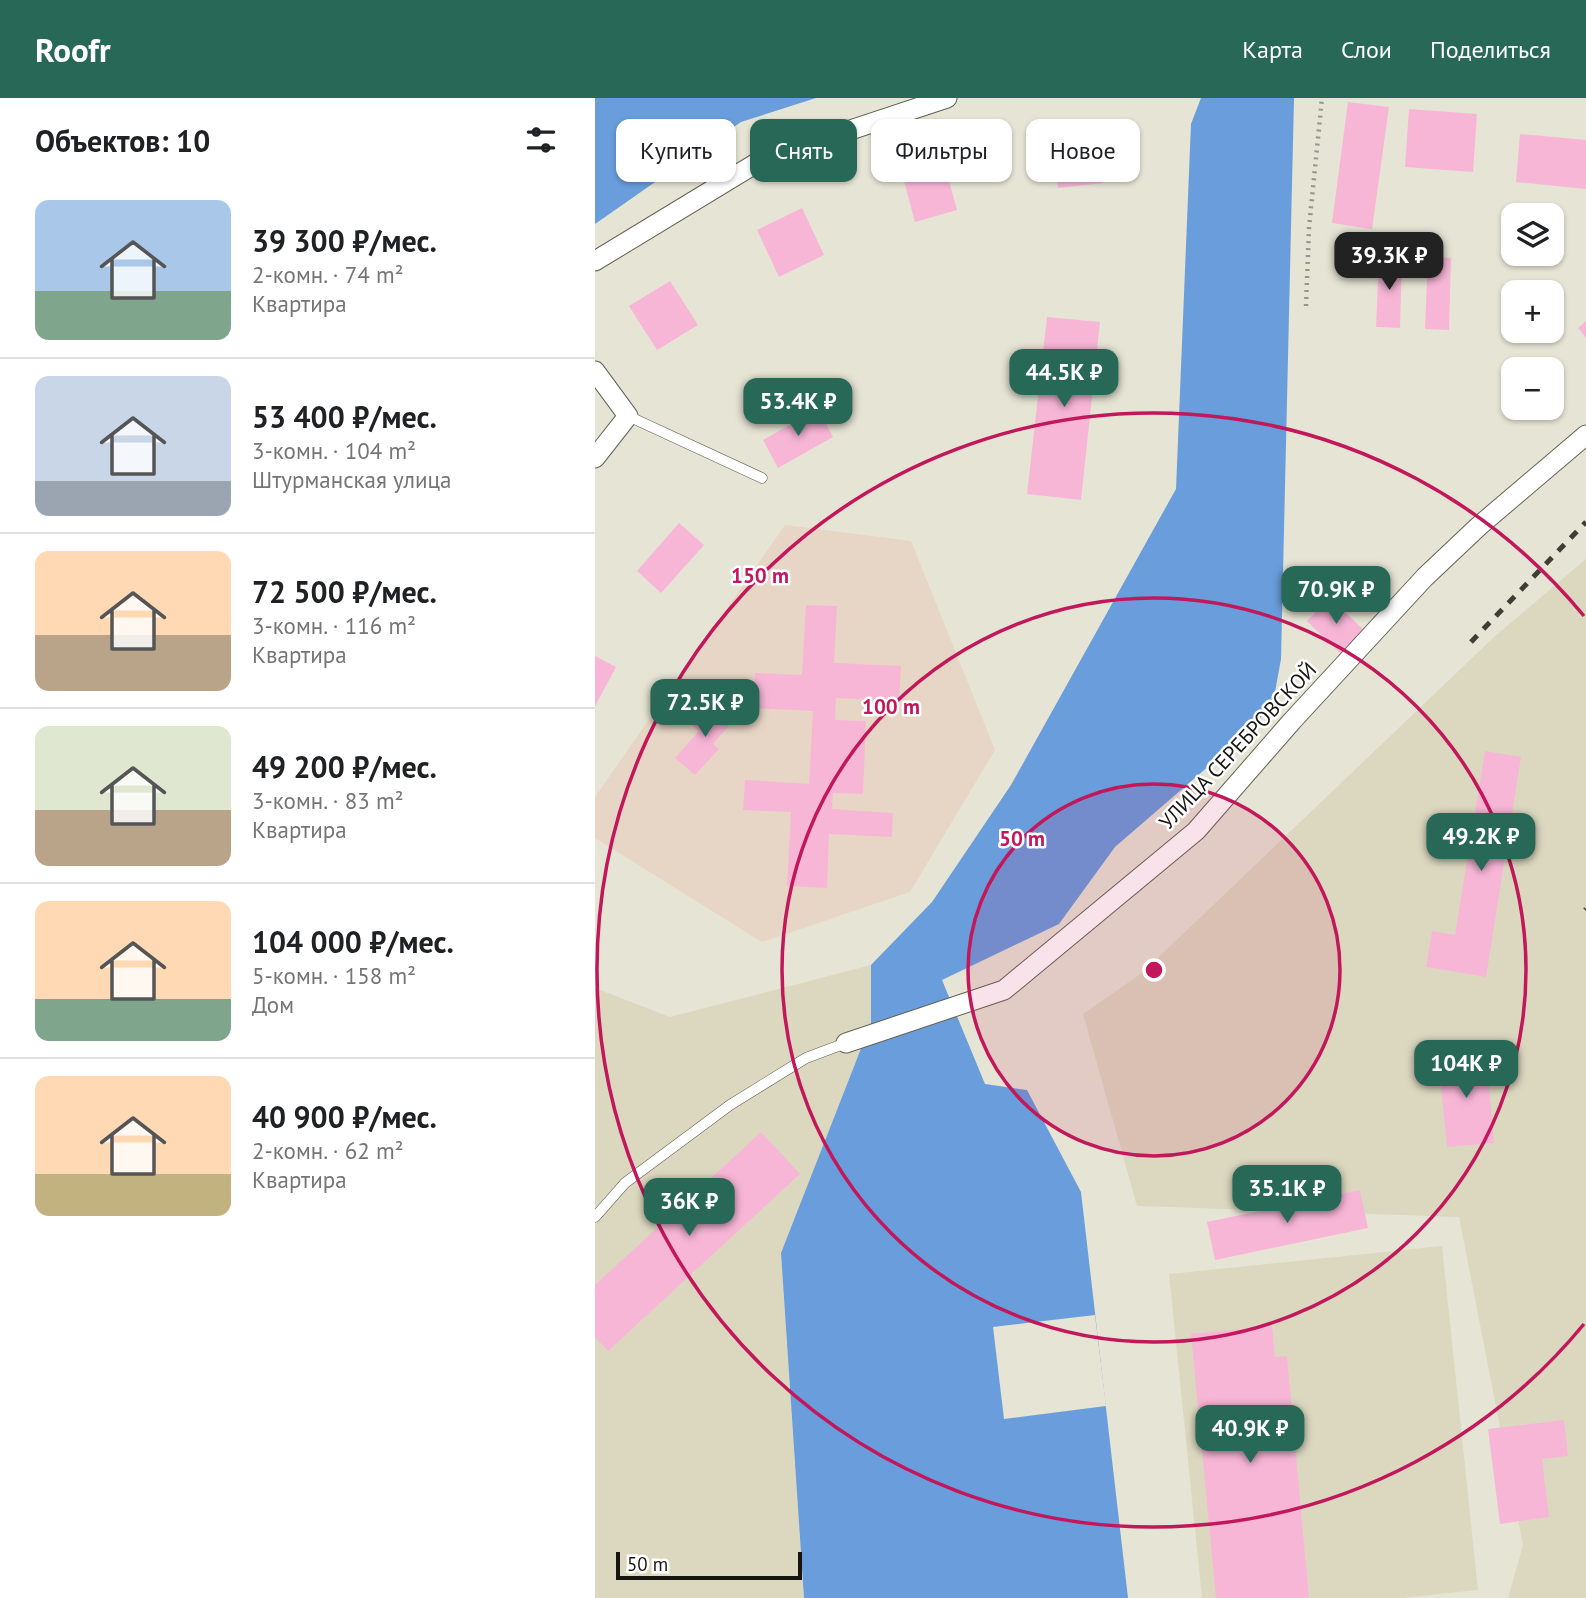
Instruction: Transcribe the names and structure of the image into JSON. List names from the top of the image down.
{
  "streets": {
    "street": ["УЛИЦА СЕРЕБРОВСКОЙ"]
  },
  "scale_bar": "50 m",
  "page": {
    "header": "Roofr",
    "nav": ["Карта", "Слои", "Поделиться"],
    "heading": "Объектов: 10",
    "chip": [
      "Купить",
      "Снять",
      "Фильтры",
      "Новое"
    ],
    "list": [
      {
        "name": "39 300 ₽/мес.",
        "note": "2-комн. · 74 m² · Квартира"
      },
      {
        "name": "53 400 ₽/мес.",
        "note": "3-комн. · 104 m² · Штурманская улица"
      },
      {
        "name": "72 500 ₽/мес.",
        "note": "3-комн. · 116 m² · Квартира"
      },
      {
        "name": "49 200 ₽/мес.",
        "note": "3-комн. · 83 m² · Квартира"
      },
      {
        "name": "104 000 ₽/мес.",
        "note": "5-комн. · 158 m² · Дом"
      },
      {
        "name": "40 900 ₽/мес.",
        "note": "2-комн. · 62 m² · Квартира"
      }
    ],
    "map_buttons": ["+", "−"],
    "price": [
      "39.3K ₽",
      "44.5K ₽",
      "53.4K ₽",
      "70.9K ₽",
      "72.5K ₽",
      "49.2K ₽",
      "104K ₽",
      "35.1K ₽",
      "36K ₽",
      "40.9K ₽"
    ],
    "scale": "50 m"
  },
  "rings": ["150 m", "100 m", "50 m"]
}
